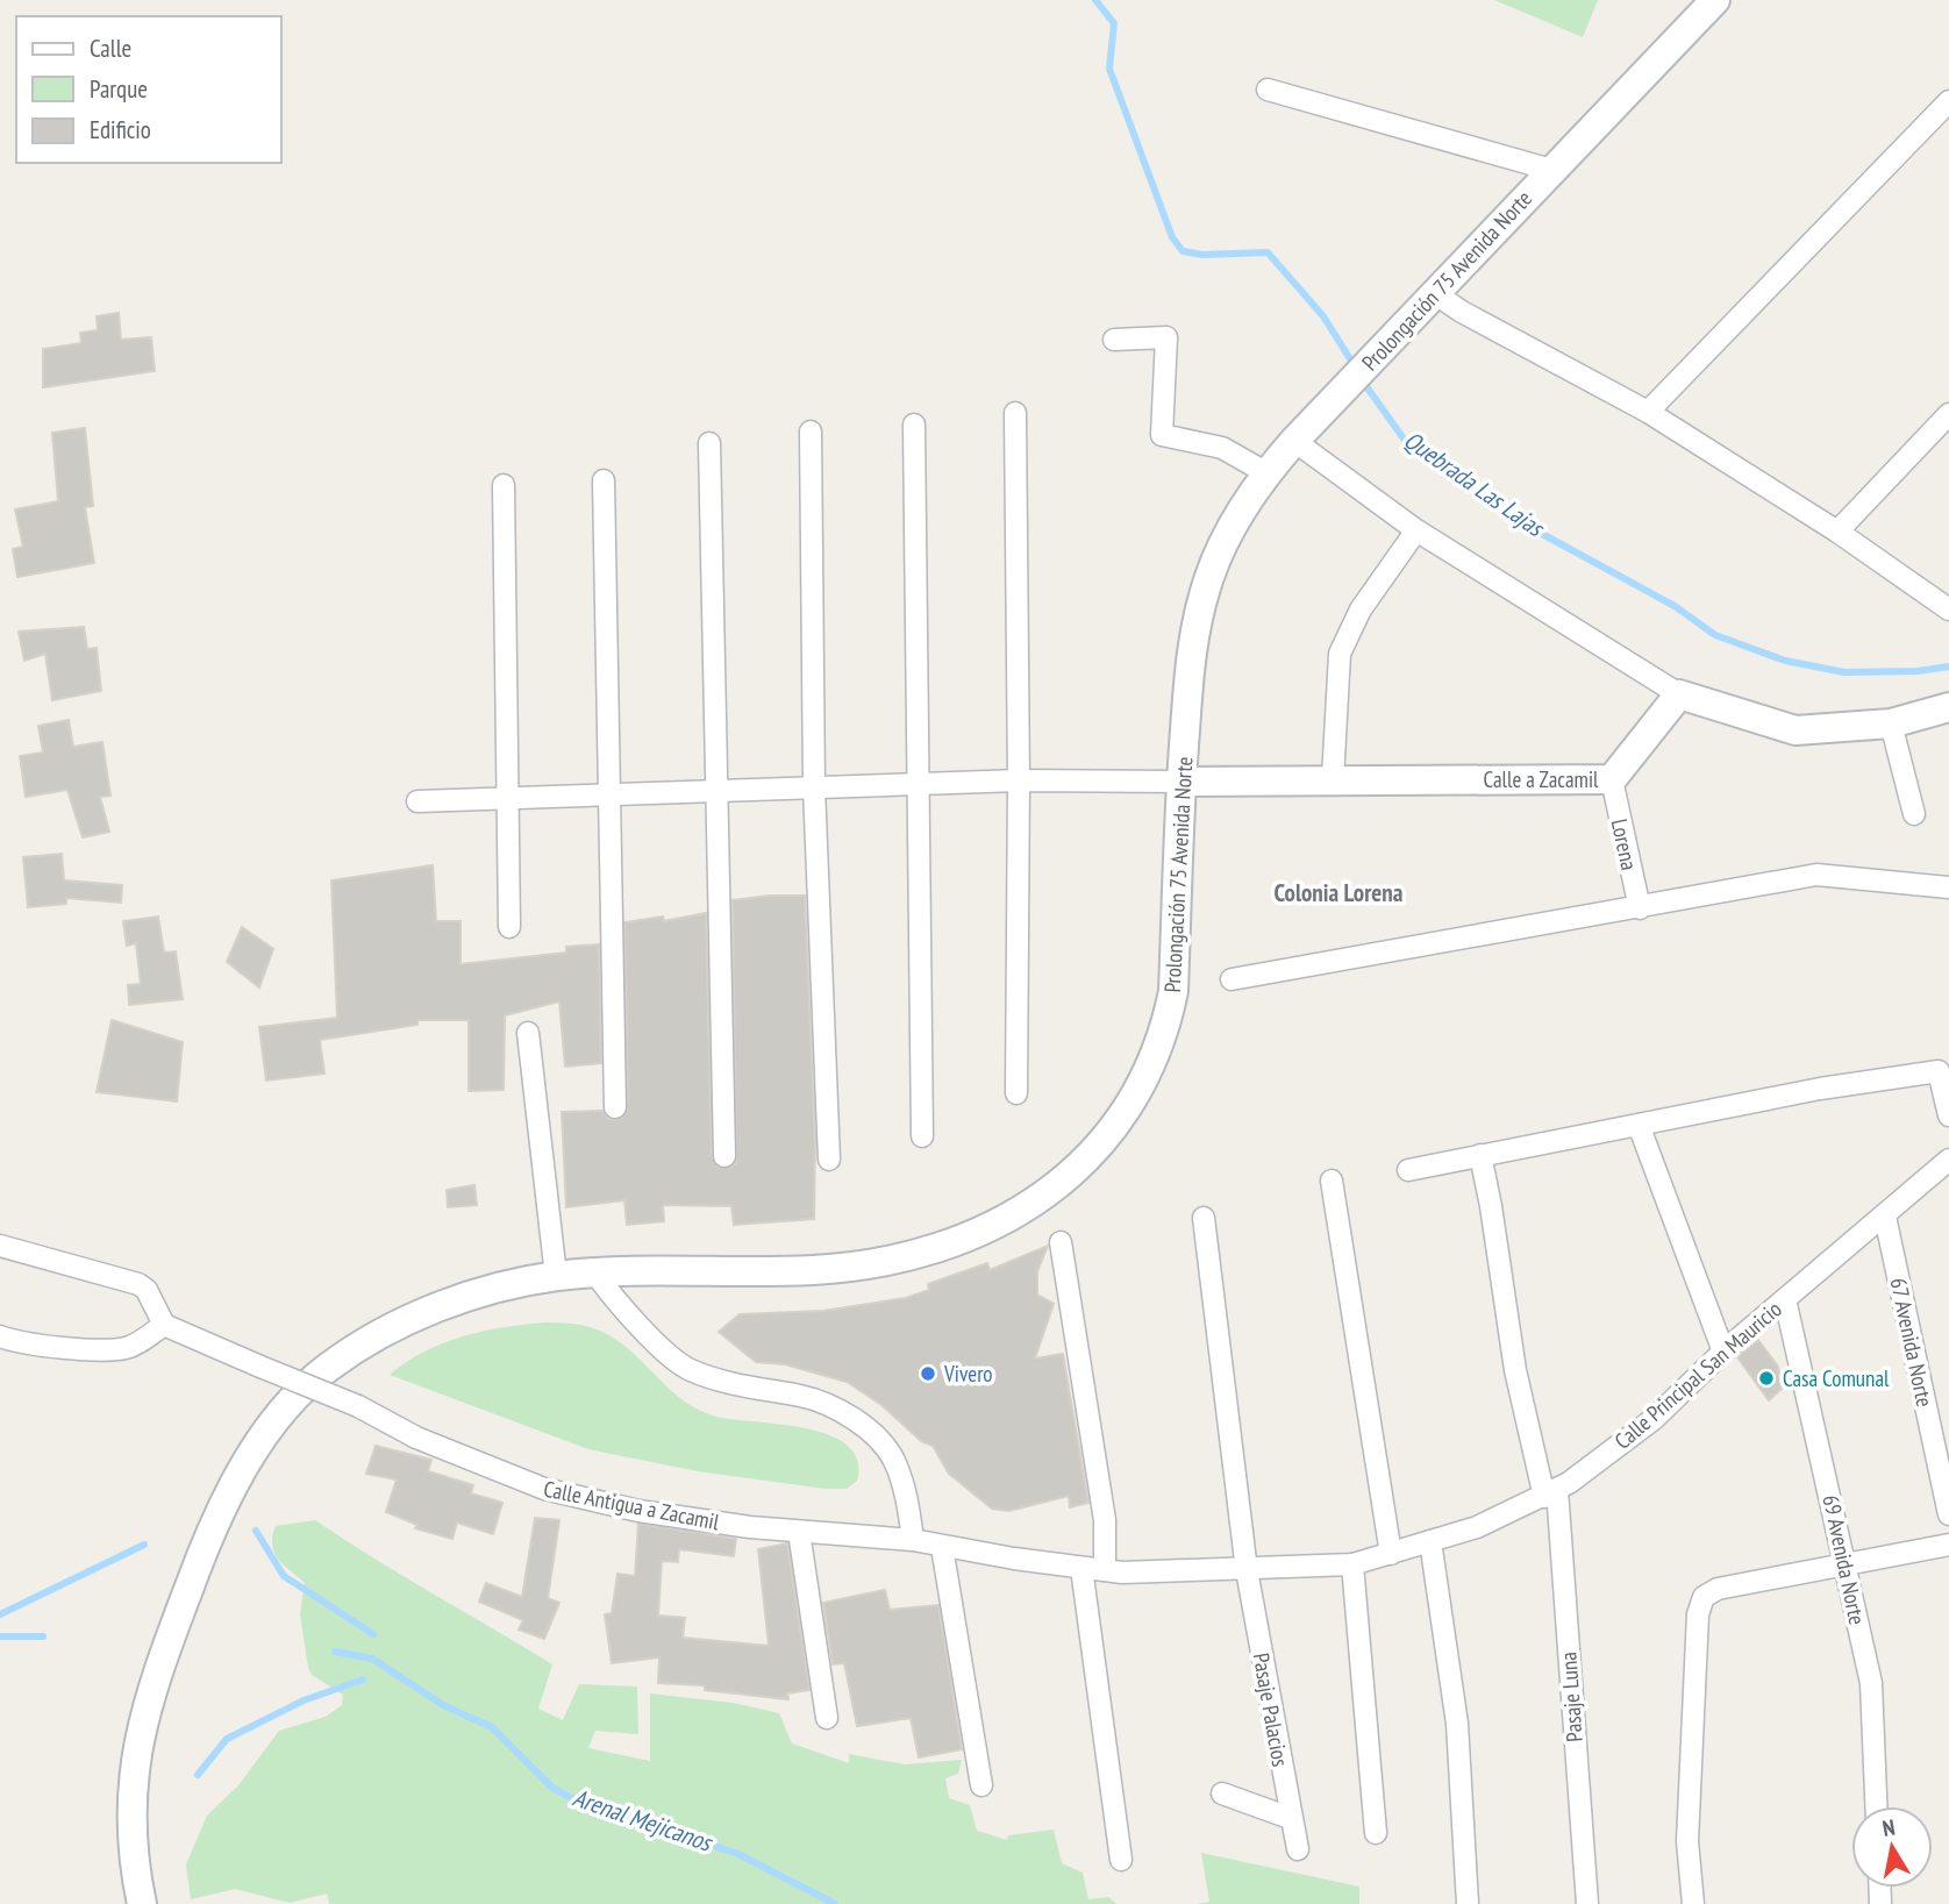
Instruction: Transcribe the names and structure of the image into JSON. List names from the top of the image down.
{
  "streets": {
    "main road": ["Prolongación 75 Avenida Norte", "Calle a Zacamil"],
    "street": [
      "Lorena",
      "67 Avenida Norte",
      "Calle Principal San Mauricio",
      "Calle Antigua a Zacamil",
      "69 Avenida Norte",
      "Pasaje Luna",
      "Pasaje Palacios"
    ]
  },
  "crossings": [
    ["Prolongación 75 Avenida Norte", "Calle a Zacamil"],
    ["Calle a Zacamil", "Lorena"],
    ["67 Avenida Norte", "Calle Principal San Mauricio"],
    ["Calle Principal San Mauricio", "Calle Antigua a Zacamil"],
    ["Calle Principal San Mauricio", "69 Avenida Norte"],
    ["Calle Principal San Mauricio", "Pasaje Luna"],
    ["Calle Principal San Mauricio", "Pasaje Palacios"]
  ],
  "districts": ["Colonia Lorena"],
  "water": ["Quebrada Las Lajas", "Arenal Mejicanos"],
  "places": ["Vivero", "Casa Comunal"],
  "legend": ["Calle", "Parque", "Edificio"],
  "north": "top"
}
